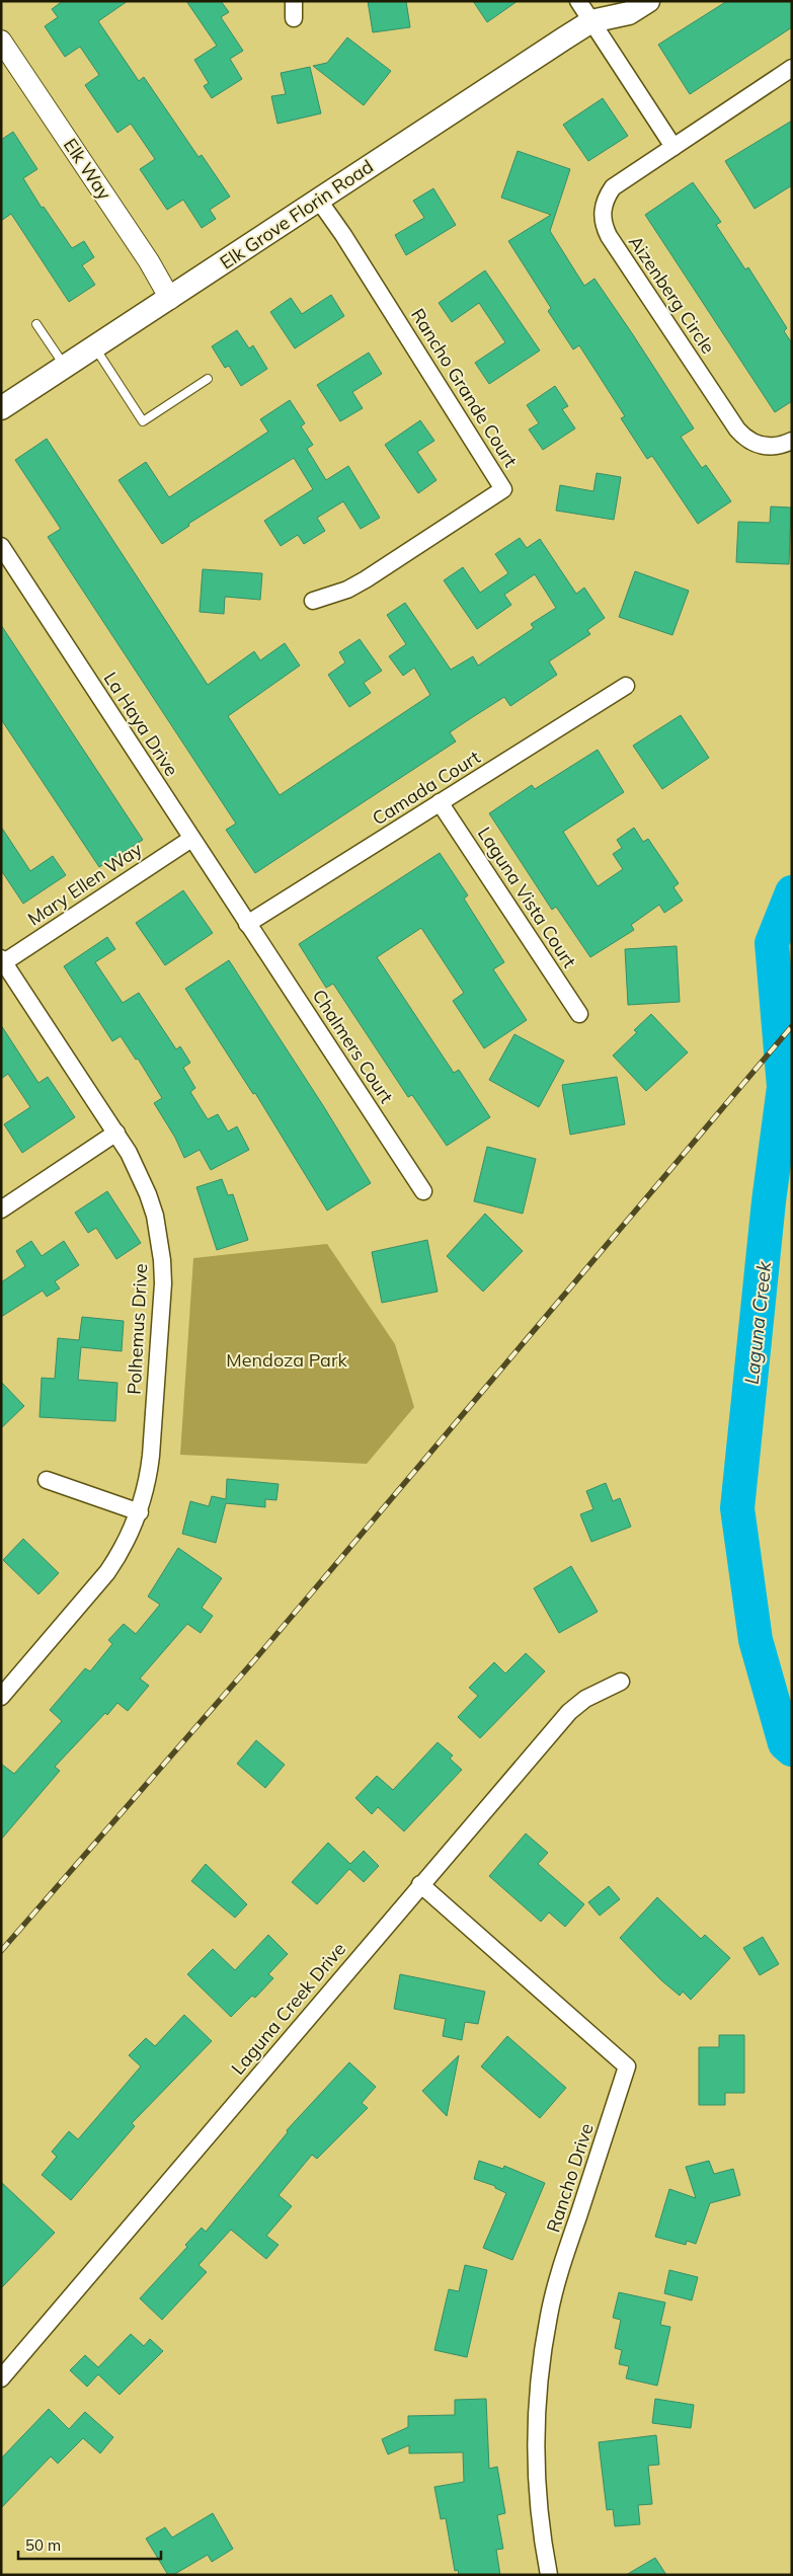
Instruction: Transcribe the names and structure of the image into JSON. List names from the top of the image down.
{
  "streets": {
    "main road": ["Elk Grove Florin Road"],
    "street": [
      "Elk Way",
      "Aizenberg Circle",
      "Rancho Grande Court",
      "La Haya Drive",
      "Camada Court",
      "Mary Ellen Way",
      "Laguna Vista Court",
      "Chalmers Court",
      "Polhemus Drive",
      "Laguna Creek Drive",
      "Rancho Drive"
    ]
  },
  "crossings": [
    ["Elk Way", "Elk Grove Florin Road"],
    ["Elk Grove Florin Road", "Rancho Grande Court"],
    ["La Haya Drive", "Camada Court"],
    ["La Haya Drive", "Mary Ellen Way"],
    ["La Haya Drive", "Chalmers Court"],
    ["Camada Court", "Laguna Vista Court"],
    ["Camada Court", "Chalmers Court"],
    ["Mary Ellen Way", "Polhemus Drive"],
    ["Laguna Creek Drive", "Rancho Drive"]
  ],
  "water": ["Laguna Creek"],
  "parks": ["Mendoza Park"],
  "scale_bar": "50 m"
}
